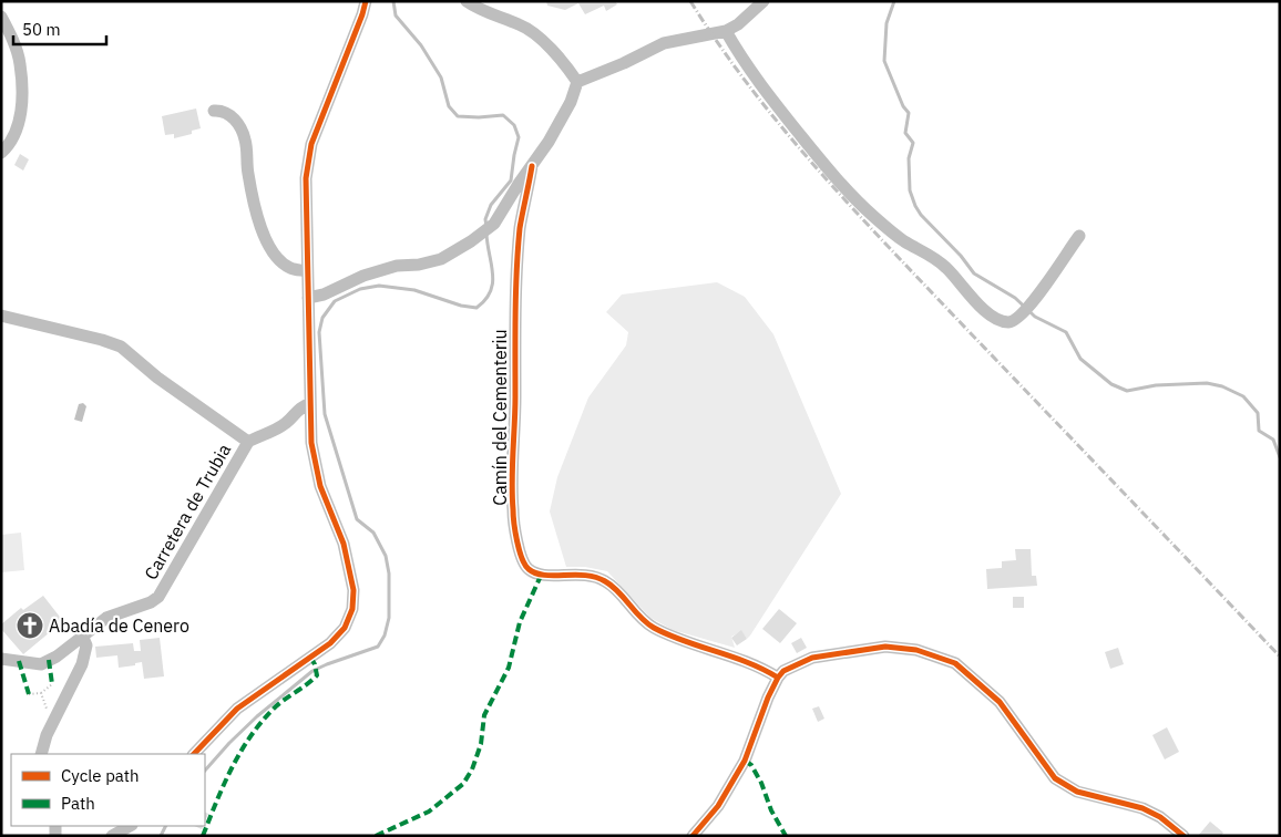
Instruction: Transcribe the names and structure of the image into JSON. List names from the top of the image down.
{
  "streets": {
    "street": ["Camín del Cementeriu", "Carretera de Trubia"]
  },
  "places": {
    "church": ["Abadía de Cenero"]
  },
  "legend": ["Cycle path", "Path"],
  "scale_bar": "50 m"
}
